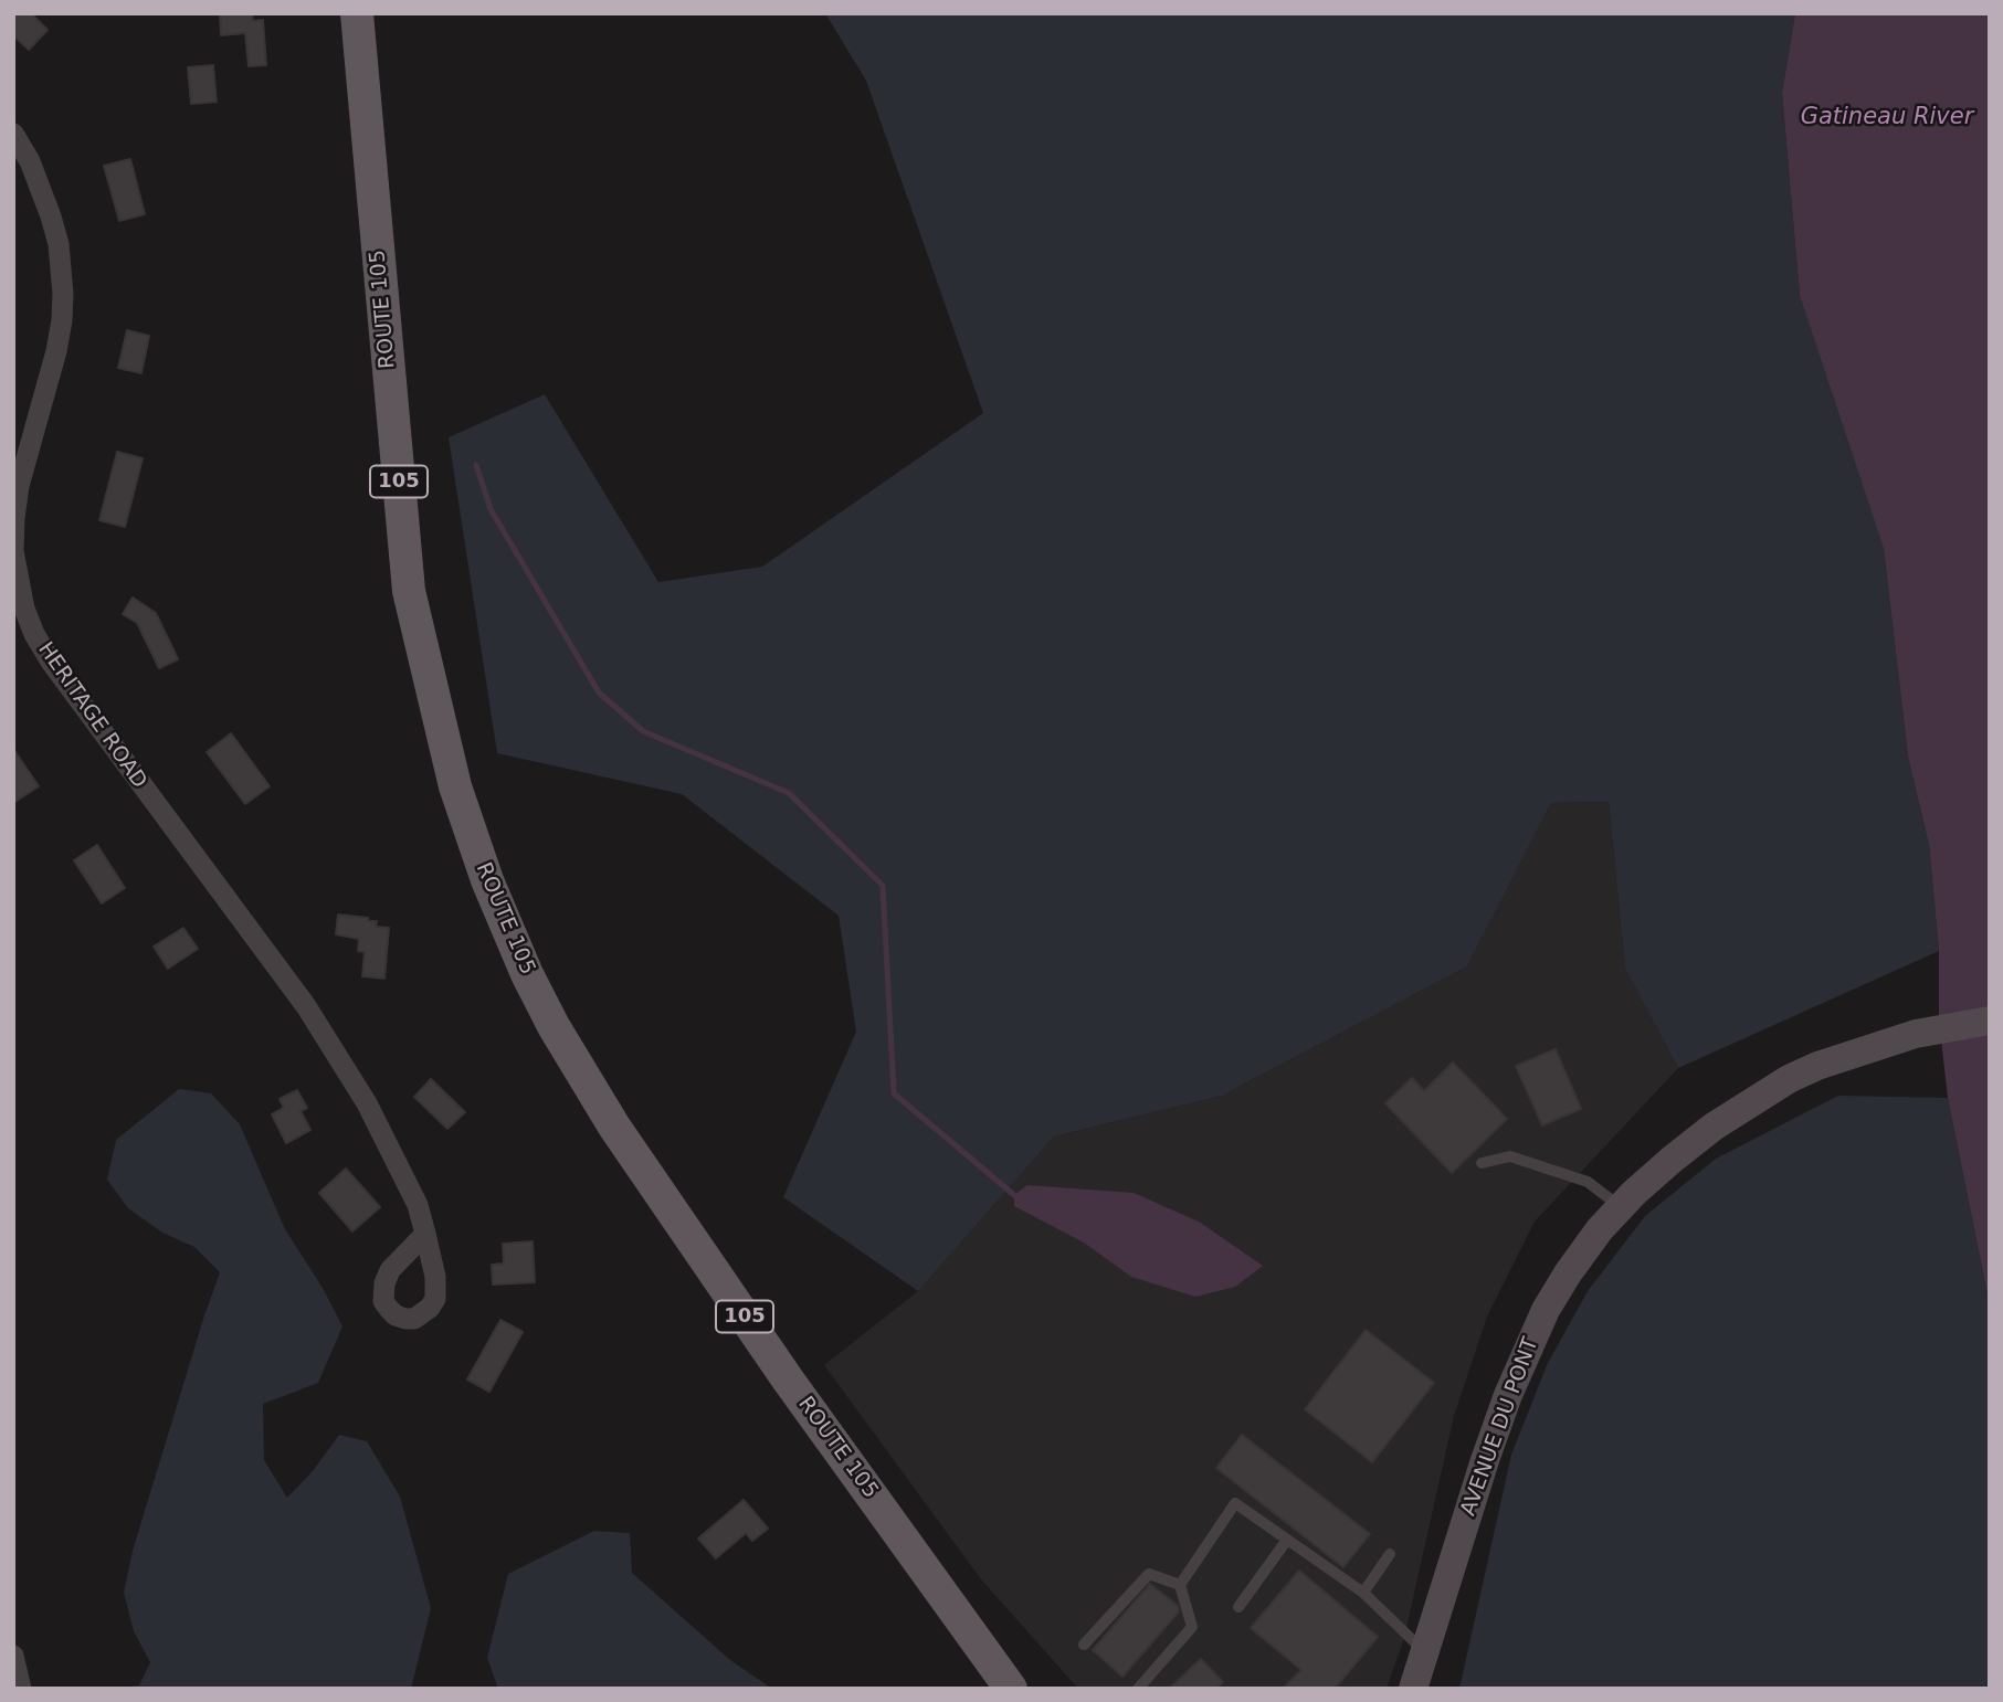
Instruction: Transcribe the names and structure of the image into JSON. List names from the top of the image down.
{
  "streets": {
    "main road": ["ROUTE 105", "105", "AVENUE DU PONT"],
    "street": ["HERITAGE ROAD"]
  },
  "water": ["Gatineau River"]
}
